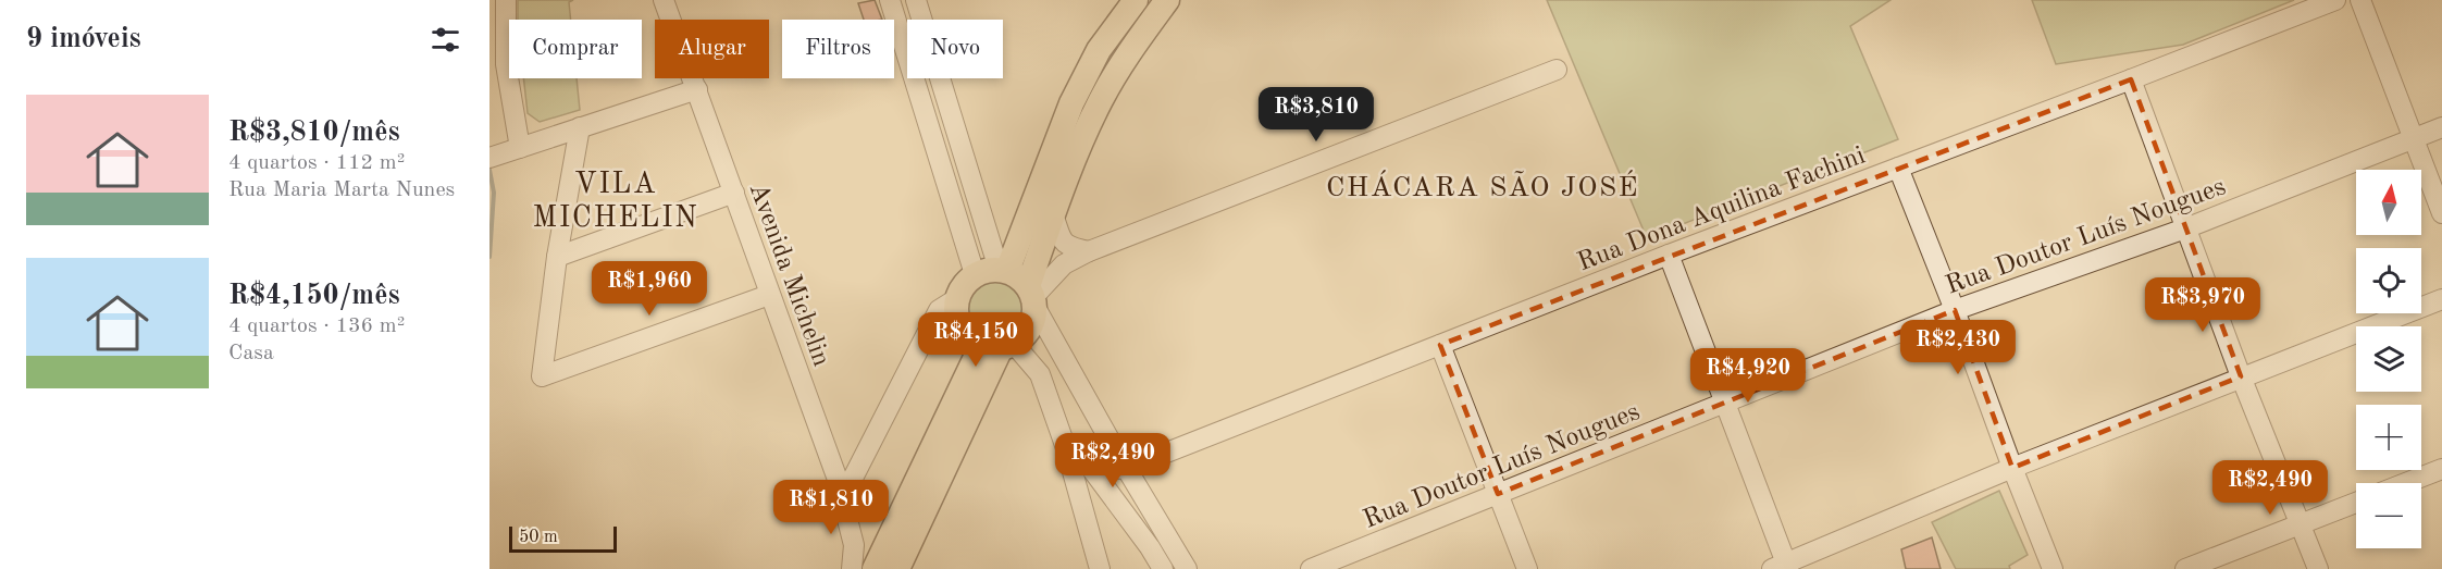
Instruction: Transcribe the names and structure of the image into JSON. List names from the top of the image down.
{
  "streets": {
    "street": ["Rua Dona Aquilina Fachini", "Rua Doutor Luís Nougues", "Avenida Michelin"]
  },
  "districts": ["VILA MICHELIN", "CHÁCARA SÃO JOSÉ"],
  "scale_bar": "50 m",
  "north": "top",
  "page": {
    "heading": "9 imóveis",
    "chip": [
      "Comprar",
      "Alugar",
      "Filtros",
      "Novo"
    ],
    "list": [
      {
        "name": "R$3,810/mês",
        "note": "4 quartos · 112 m² · Rua Maria Marta Nunes"
      },
      {
        "name": "R$4,150/mês",
        "note": "4 quartos · 136 m² · Casa"
      }
    ],
    "price": [
      "R$3,810",
      "R$1,960",
      "R$3,970",
      "R$4,150",
      "R$2,430",
      "R$4,920",
      "R$2,490",
      "R$2,490",
      "R$1,810"
    ],
    "map_buttons": ["+", "−"],
    "scale": "50 m"
  }
}
